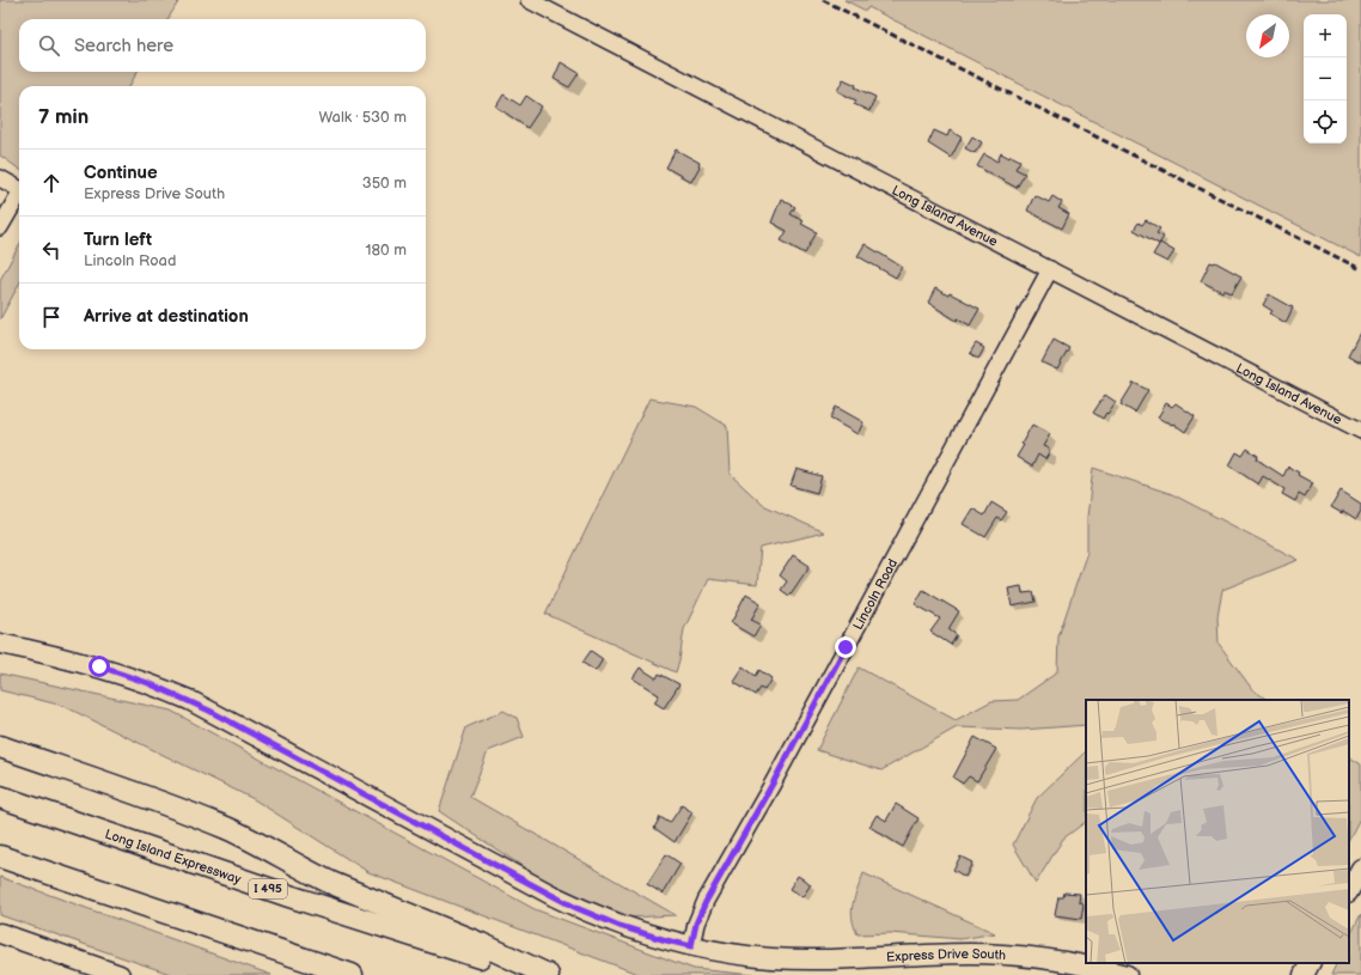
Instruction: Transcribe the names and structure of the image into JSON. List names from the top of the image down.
{
  "streets": {
    "highway": ["Long Island Expressway", "I 495"],
    "main road": ["Express Drive South"],
    "street": ["Long Island Avenue", "Lincoln Road"]
  },
  "crossings": [
    ["Long Island Avenue", "Lincoln Road"],
    ["Lincoln Road", "Express Drive South"]
  ],
  "north": "bottom left",
  "page": {
    "map_buttons": ["+", "−"],
    "search": "Search here",
    "heading": ["7 min", "Walk · 530 m"],
    "list": [
      ["Continue", "Express Drive South", "350 m"],
      ["Turn left", "Lincoln Road", "180 m"],
      "Arrive at destination"
    ]
  }
}
